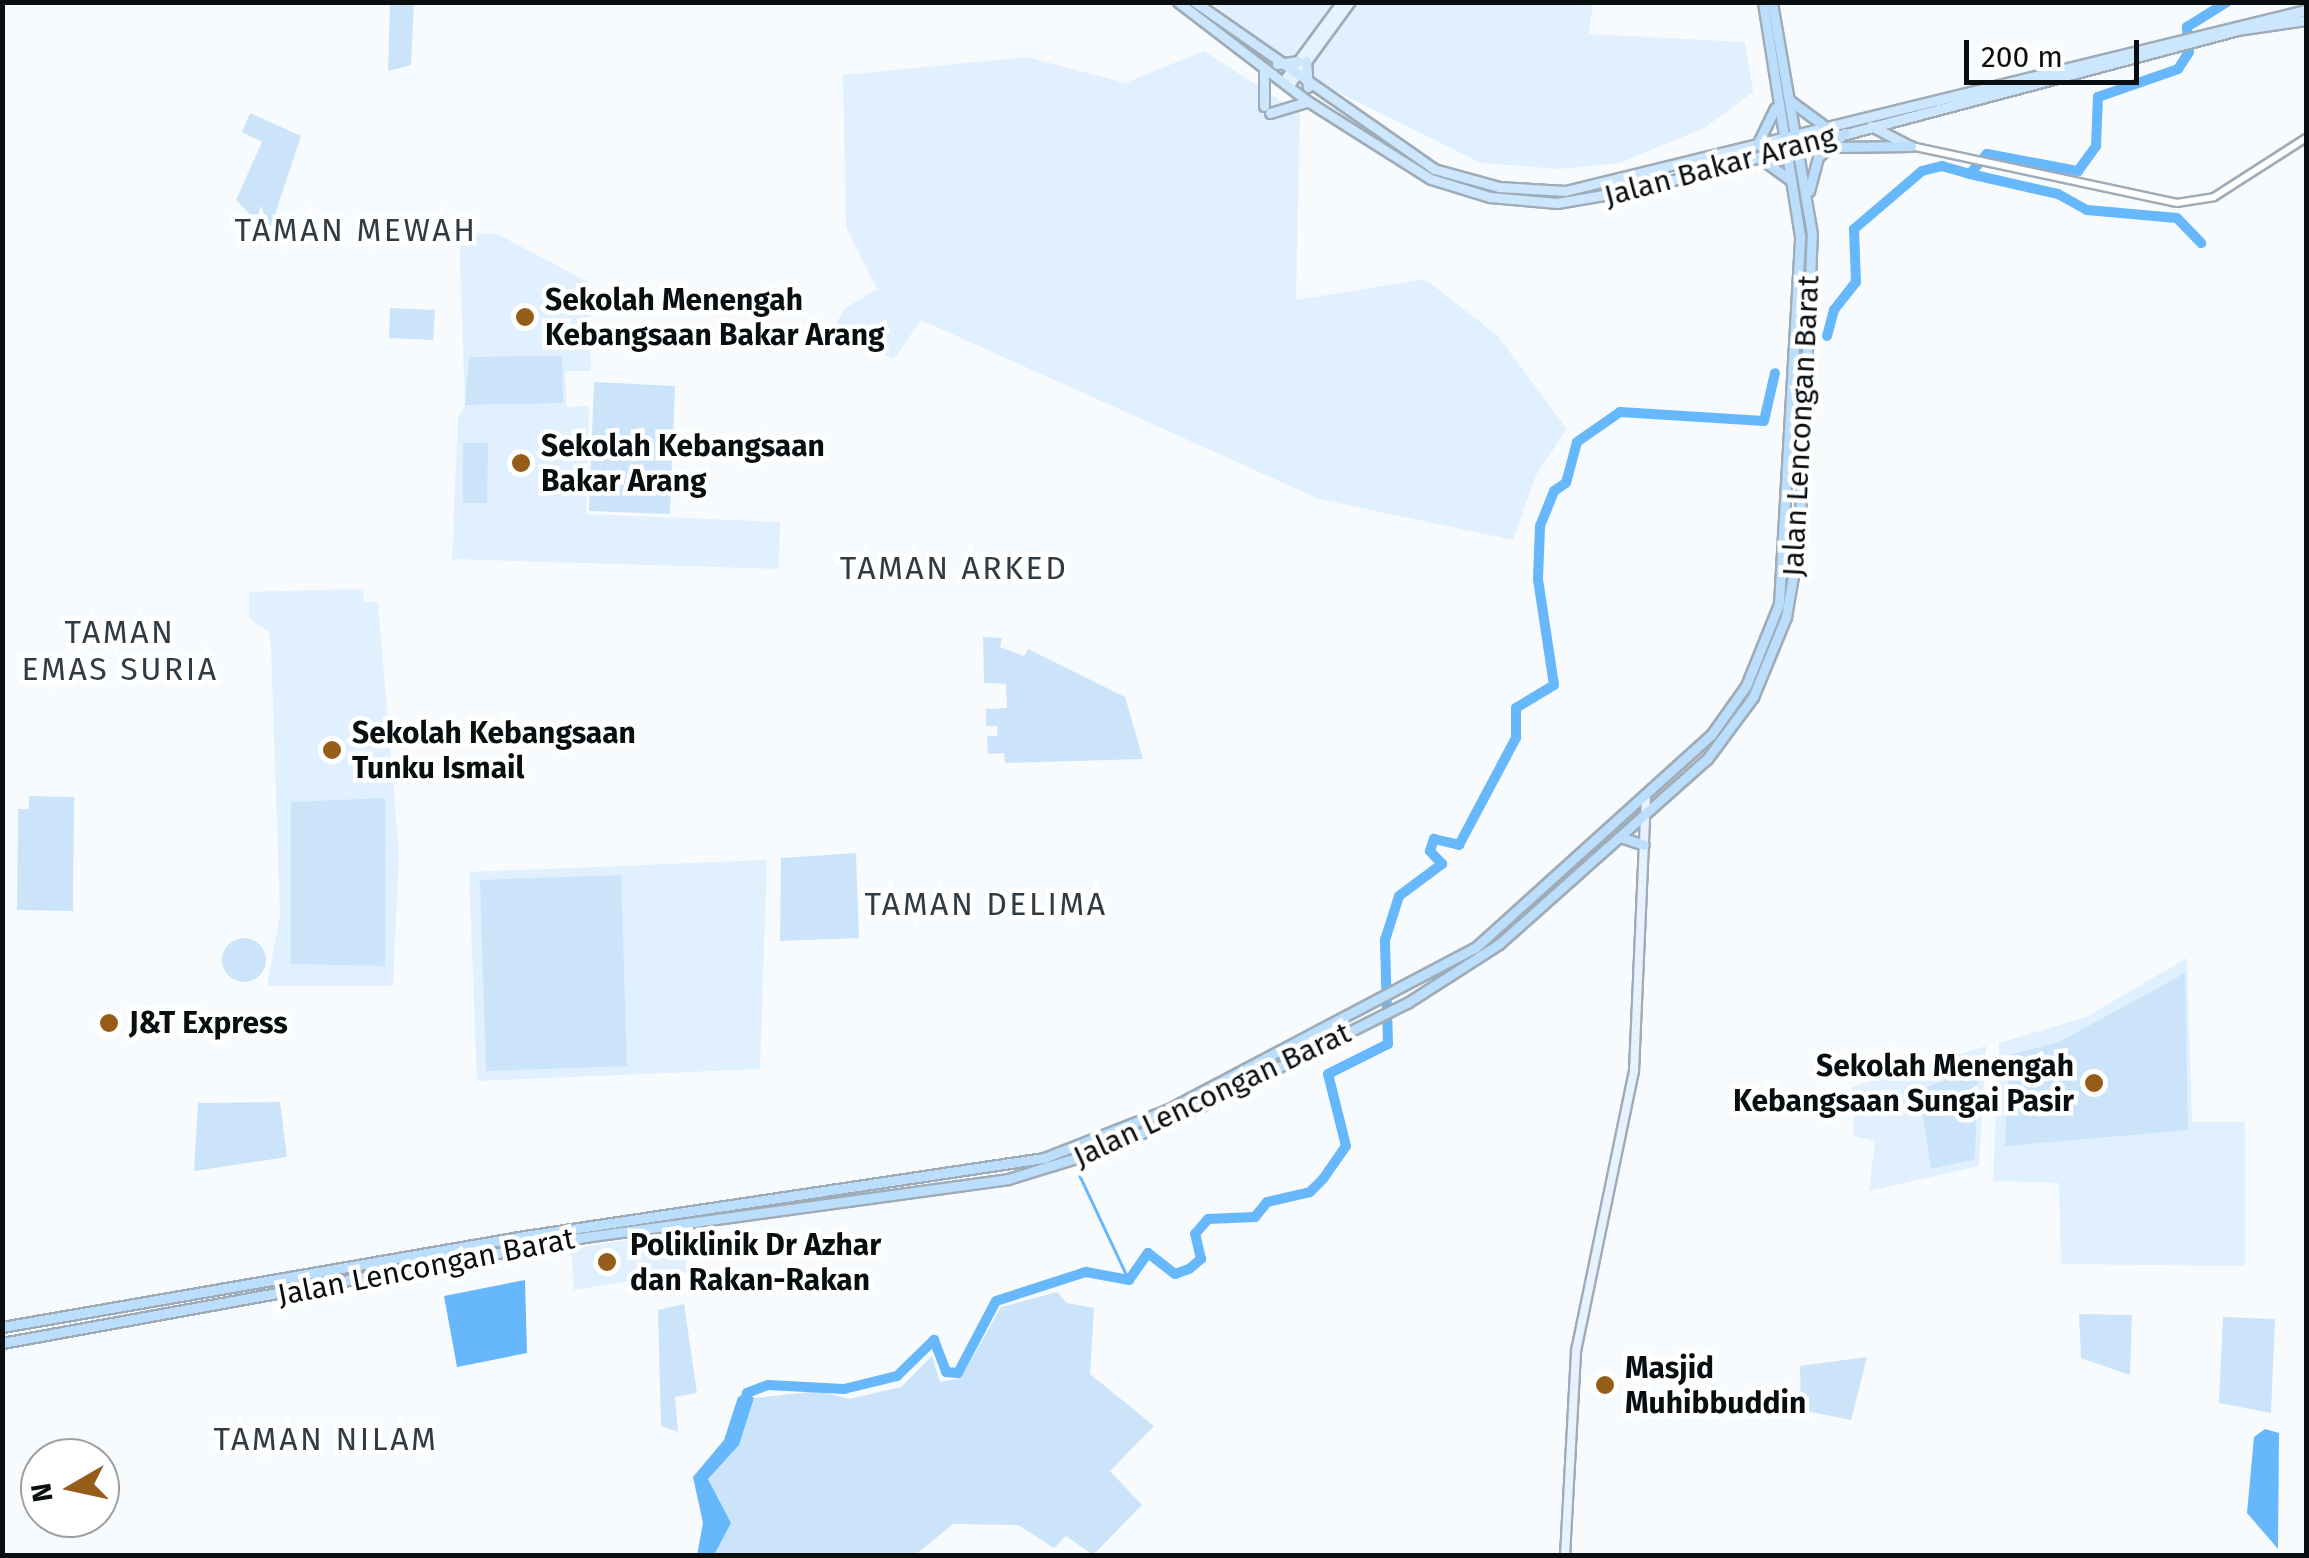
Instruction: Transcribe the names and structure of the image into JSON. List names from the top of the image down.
{
  "streets": {
    "highway": ["Jalan Lencongan Barat"],
    "main road": ["Jalan Bakar Arang"]
  },
  "crossings": [
    ["Jalan Bakar Arang", "Jalan Lencongan Barat"]
  ],
  "districts": [
    "TAMAN MEWAH",
    "TAMAN ARKED",
    "TAMAN EMAS SURIA",
    "TAMAN DELIMA",
    "TAMAN NILAM"
  ],
  "places": [
    "Sekolah Menengah Kebangsaan Bakar Arang",
    "Sekolah Kebangsaan Bakar Arang",
    "Sekolah Kebangsaan Tunku Ismail",
    "J&T Express",
    "Sekolah Menengah Kebangsaan Sungai Pasir",
    "Poliklinik Dr Azhar dan Rakan-Rakan",
    "Masjid Muhibbuddin"
  ],
  "scale_bar": "200 m",
  "north": "left"
}
